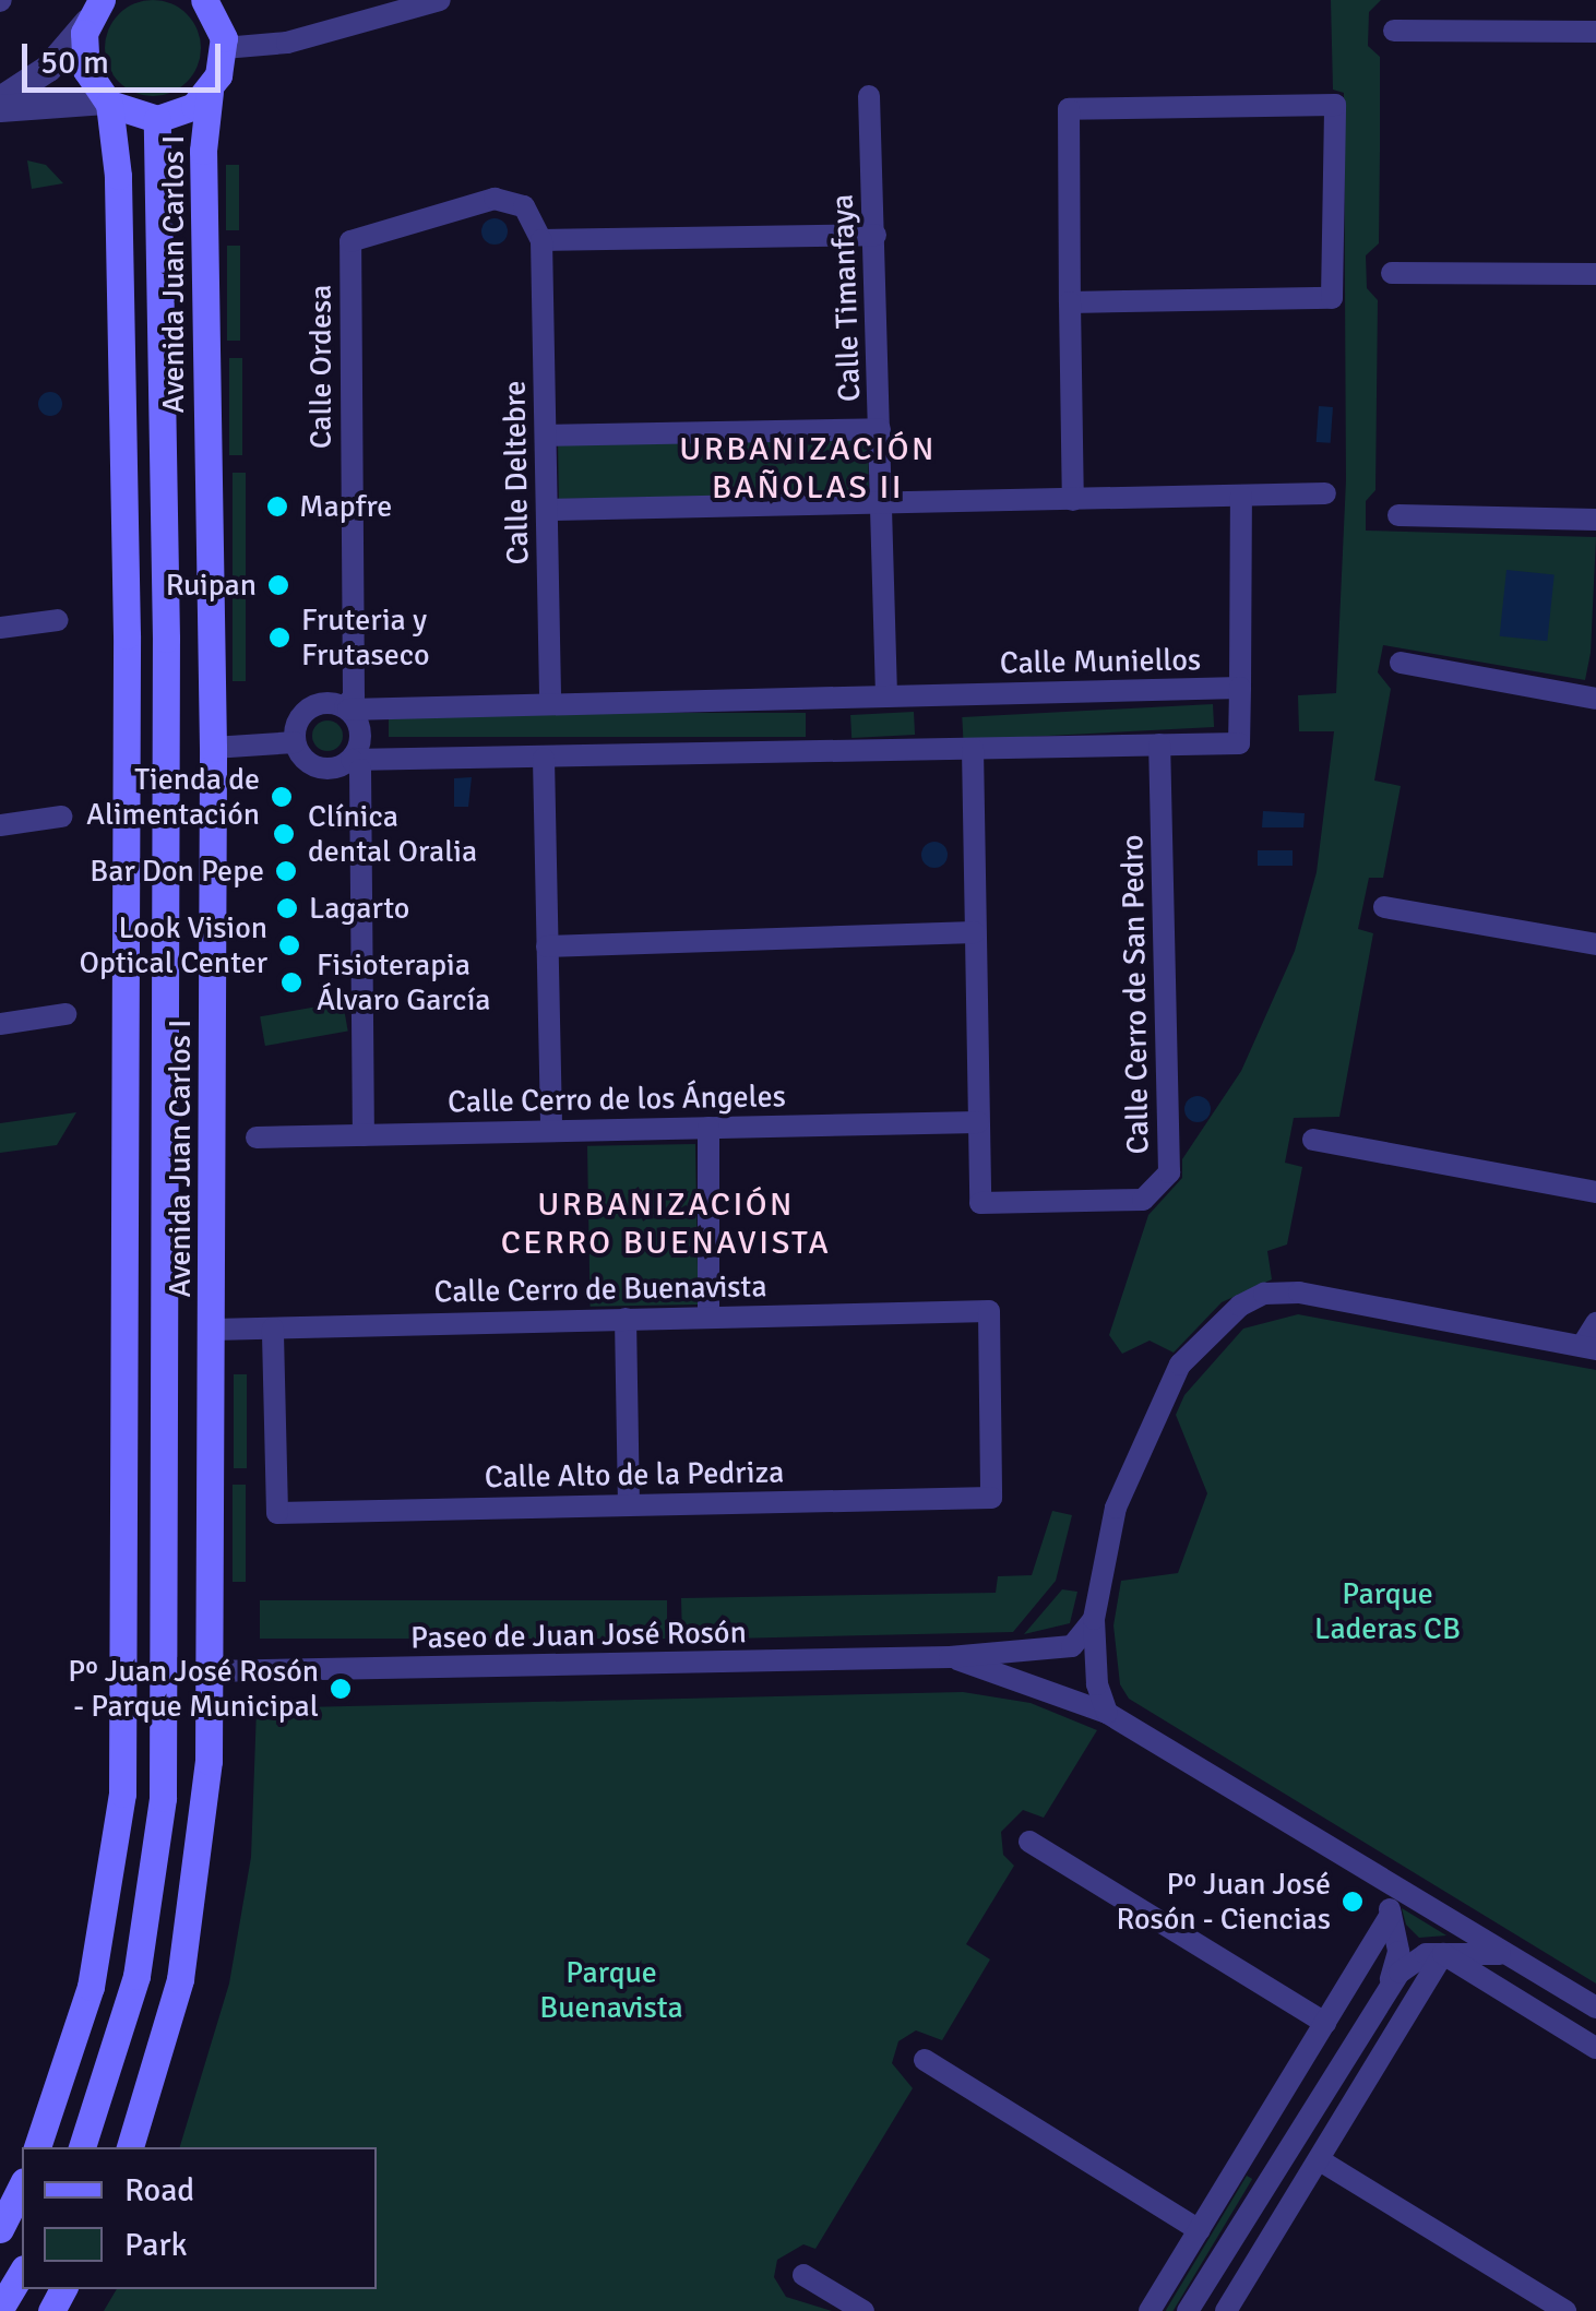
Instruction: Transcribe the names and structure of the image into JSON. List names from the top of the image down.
{
  "streets": {
    "main road": ["Avenida Juan Carlos I"],
    "street": [
      "Calle Timanfaya",
      "Calle Ordesa",
      "Calle Deltebre",
      "Calle Muniellos",
      "Calle Cerro de San Pedro",
      "Calle Cerro de los Ángeles",
      "Calle Cerro de Buenavista",
      "Calle Alto de la Pedriza",
      "Paseo de Juan José Rosón"
    ]
  },
  "crossings": [
    ["Avenida Juan Carlos I", "Calle Cerro de Buenavista"],
    ["Avenida Juan Carlos I", "Paseo de Juan José Rosón"],
    ["Calle Timanfaya", "Calle Muniellos"],
    ["Calle Ordesa", "Calle Deltebre"],
    ["Calle Ordesa", "Calle Muniellos"],
    ["Calle Deltebre", "Calle Muniellos"],
    ["Calle Muniellos", "Calle Cerro de San Pedro"],
    ["Calle Cerro de San Pedro", "Calle Cerro de los Ángeles"],
    ["Calle Cerro de Buenavista", "Calle Alto de la Pedriza"]
  ],
  "districts": ["URBANIZACIÓN BAÑOLAS II", "URBANIZACIÓN CERRO BUENAVISTA"],
  "parks": ["Parque Laderas CB", "Parque Buenavista"],
  "places": [
    "Mapfre",
    "Ruipan",
    "Fruteria y Frutaseco",
    "Tienda de Alimentación",
    "Clínica dental Oralia",
    "Bar Don Pepe",
    "Lagarto",
    "Look Vision Optical Center",
    "Fisioterapia Álvaro García",
    "Pº Juan José Rosón - Parque Municipal",
    "Pº Juan José Rosón - Ciencias"
  ],
  "legend": ["Road", "Park"],
  "scale_bar": "50 m"
}
